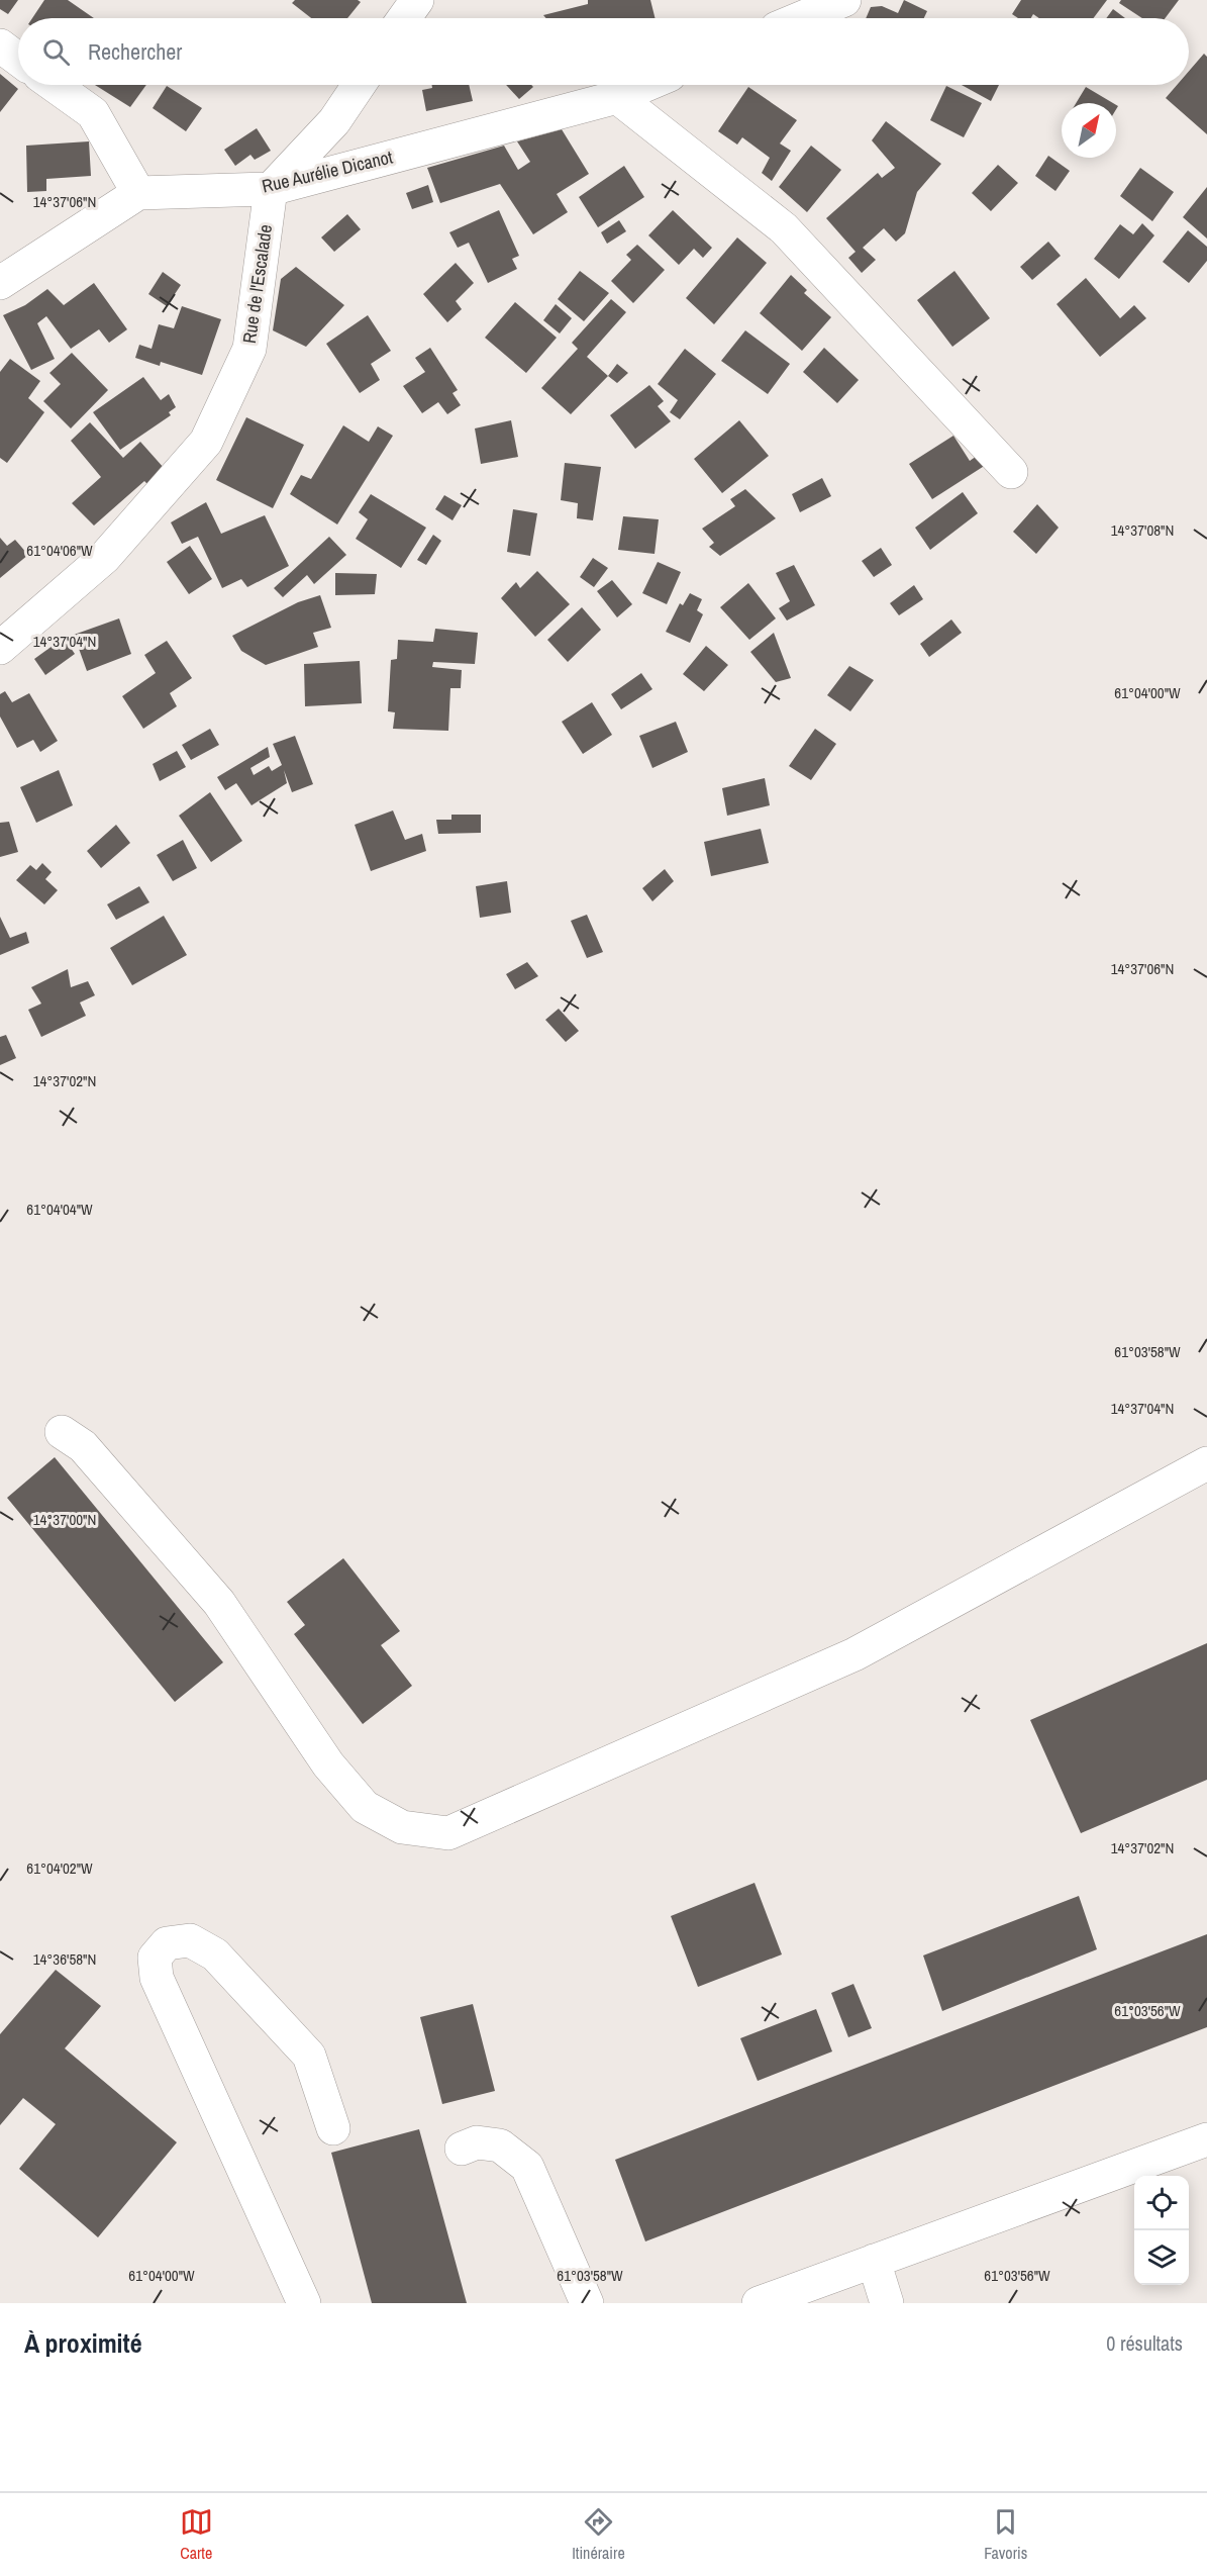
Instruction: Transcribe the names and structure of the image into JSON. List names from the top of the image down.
{
  "streets": {
    "street": ["Rue Aurélie Dicanot", "Rue de l'Escalade"]
  },
  "crossings": [
    ["Rue Aurélie Dicanot", "Rue de l'Escalade"]
  ],
  "north": "top right",
  "page": {
    "search": "Rechercher",
    "heading": ["À proximité", "0 résultats"],
    "nav": ["Carte", "Itinéraire", "Favoris"]
  },
  "coordinates": [
    "14°37'06\"N",
    "14°37'08\"N",
    "61°04'06\"W",
    "14°37'04\"N",
    "61°04'00\"W",
    "14°37'02\"N",
    "61°04'04\"W",
    "61°03'58\"W",
    "14°37'00\"N",
    "61°04'02\"W",
    "14°36'58\"N",
    "61°03'56\"W"
  ]
}
